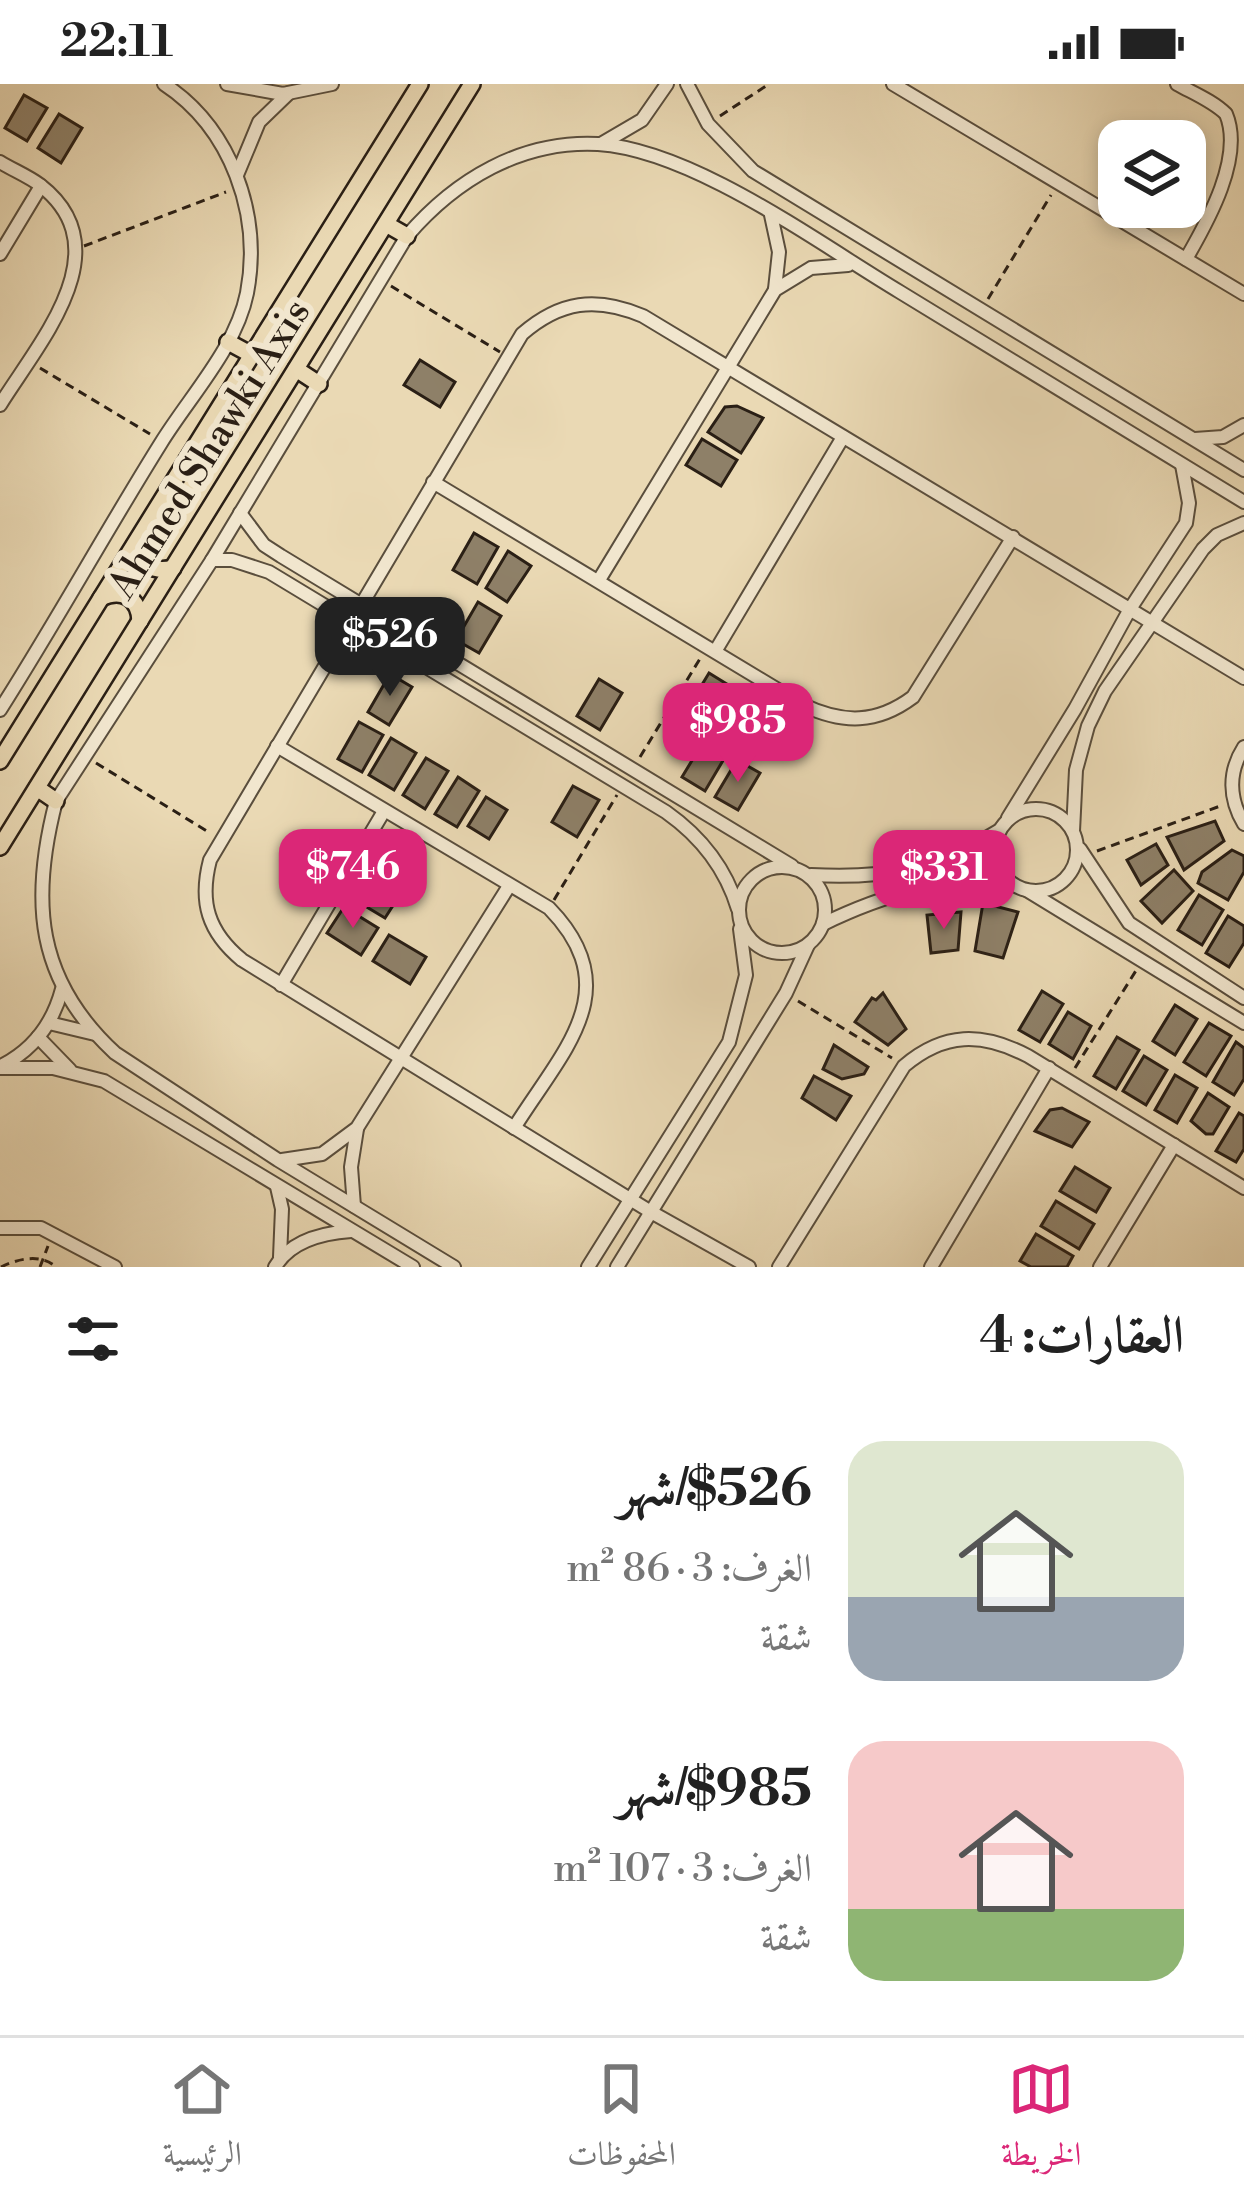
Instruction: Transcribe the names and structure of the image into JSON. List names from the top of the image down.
{
  "streets": {
    "main road": ["Ahmed Shawki Axis"]
  },
  "page": {
    "status": "22:11",
    "price": [
      "$526",
      "$985",
      "$746",
      "$331"
    ],
    "heading": "العقارات: 4",
    "list": [
      {
        "name": "$526/شهر",
        "note": "الغرف: 3 · 86 m² · شقة"
      },
      {
        "name": "$985/شهر",
        "note": "الغرف: 3 · 107 m² · شقة"
      }
    ],
    "tabs": ["الخريطة", "المحفوظات", "الرئيسية"]
  }
}
